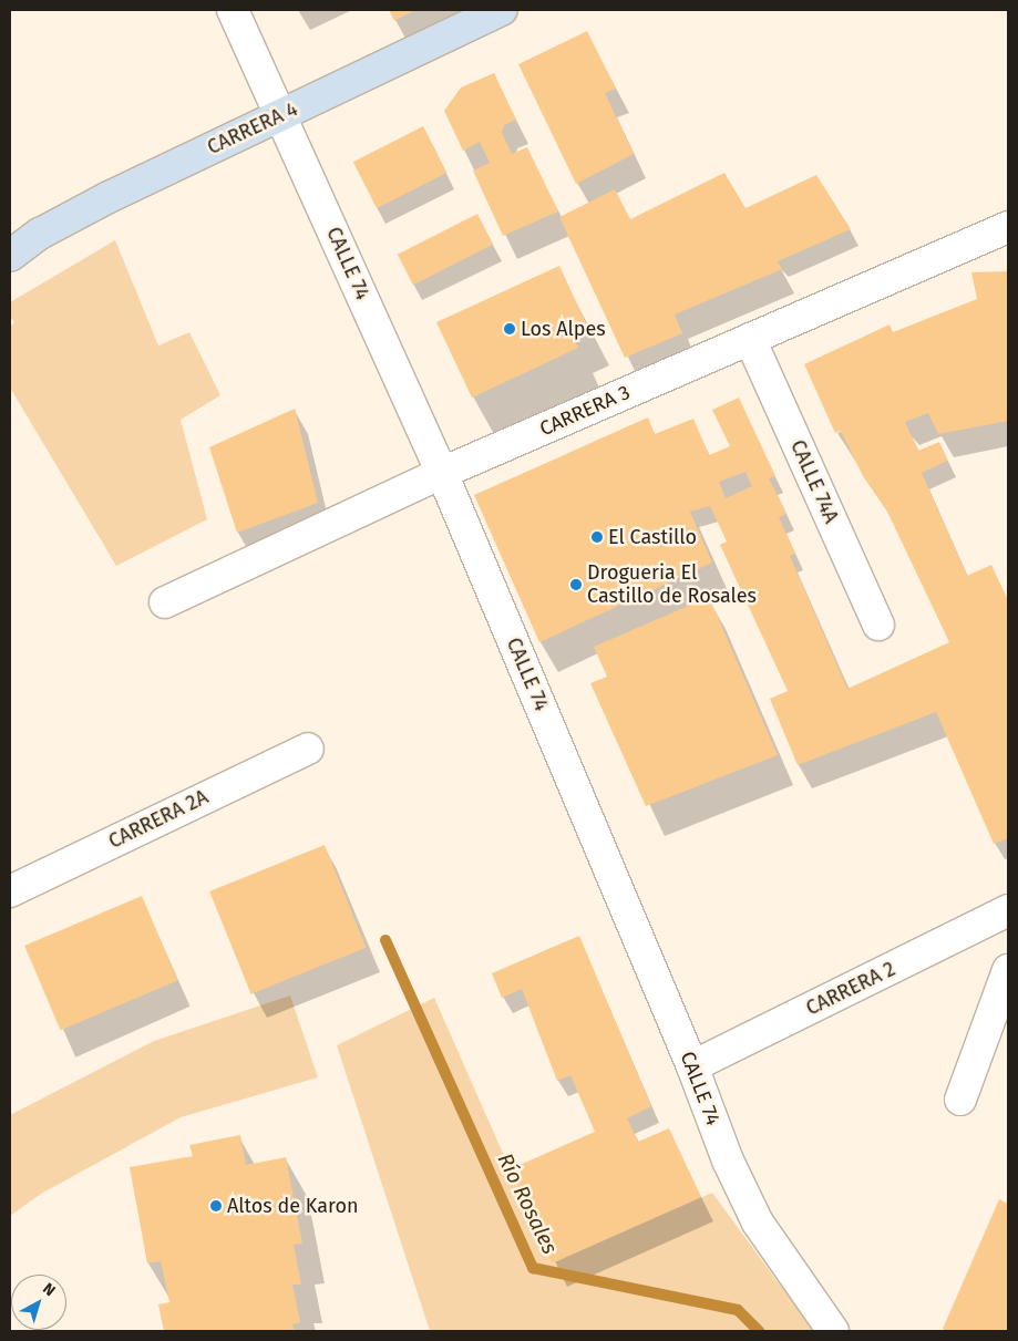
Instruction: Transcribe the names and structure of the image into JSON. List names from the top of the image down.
{
  "streets": {
    "street": [
      "CARRERA 4",
      "CALLE 74",
      "CARRERA 3",
      "CALLE 74A",
      "CARRERA 2A",
      "CARRERA 2"
    ]
  },
  "crossings": [
    ["CARRERA 4", "CALLE 74"],
    ["CALLE 74", "CARRERA 3"],
    ["CALLE 74", "CARRERA 2"],
    ["CARRERA 3", "CALLE 74A"]
  ],
  "water": ["Río Rosales"],
  "places": [
    "Los Alpes",
    "El Castillo",
    "Drogueria El Castillo de Rosales",
    "Altos de Karon"
  ],
  "north": "top right"
}
